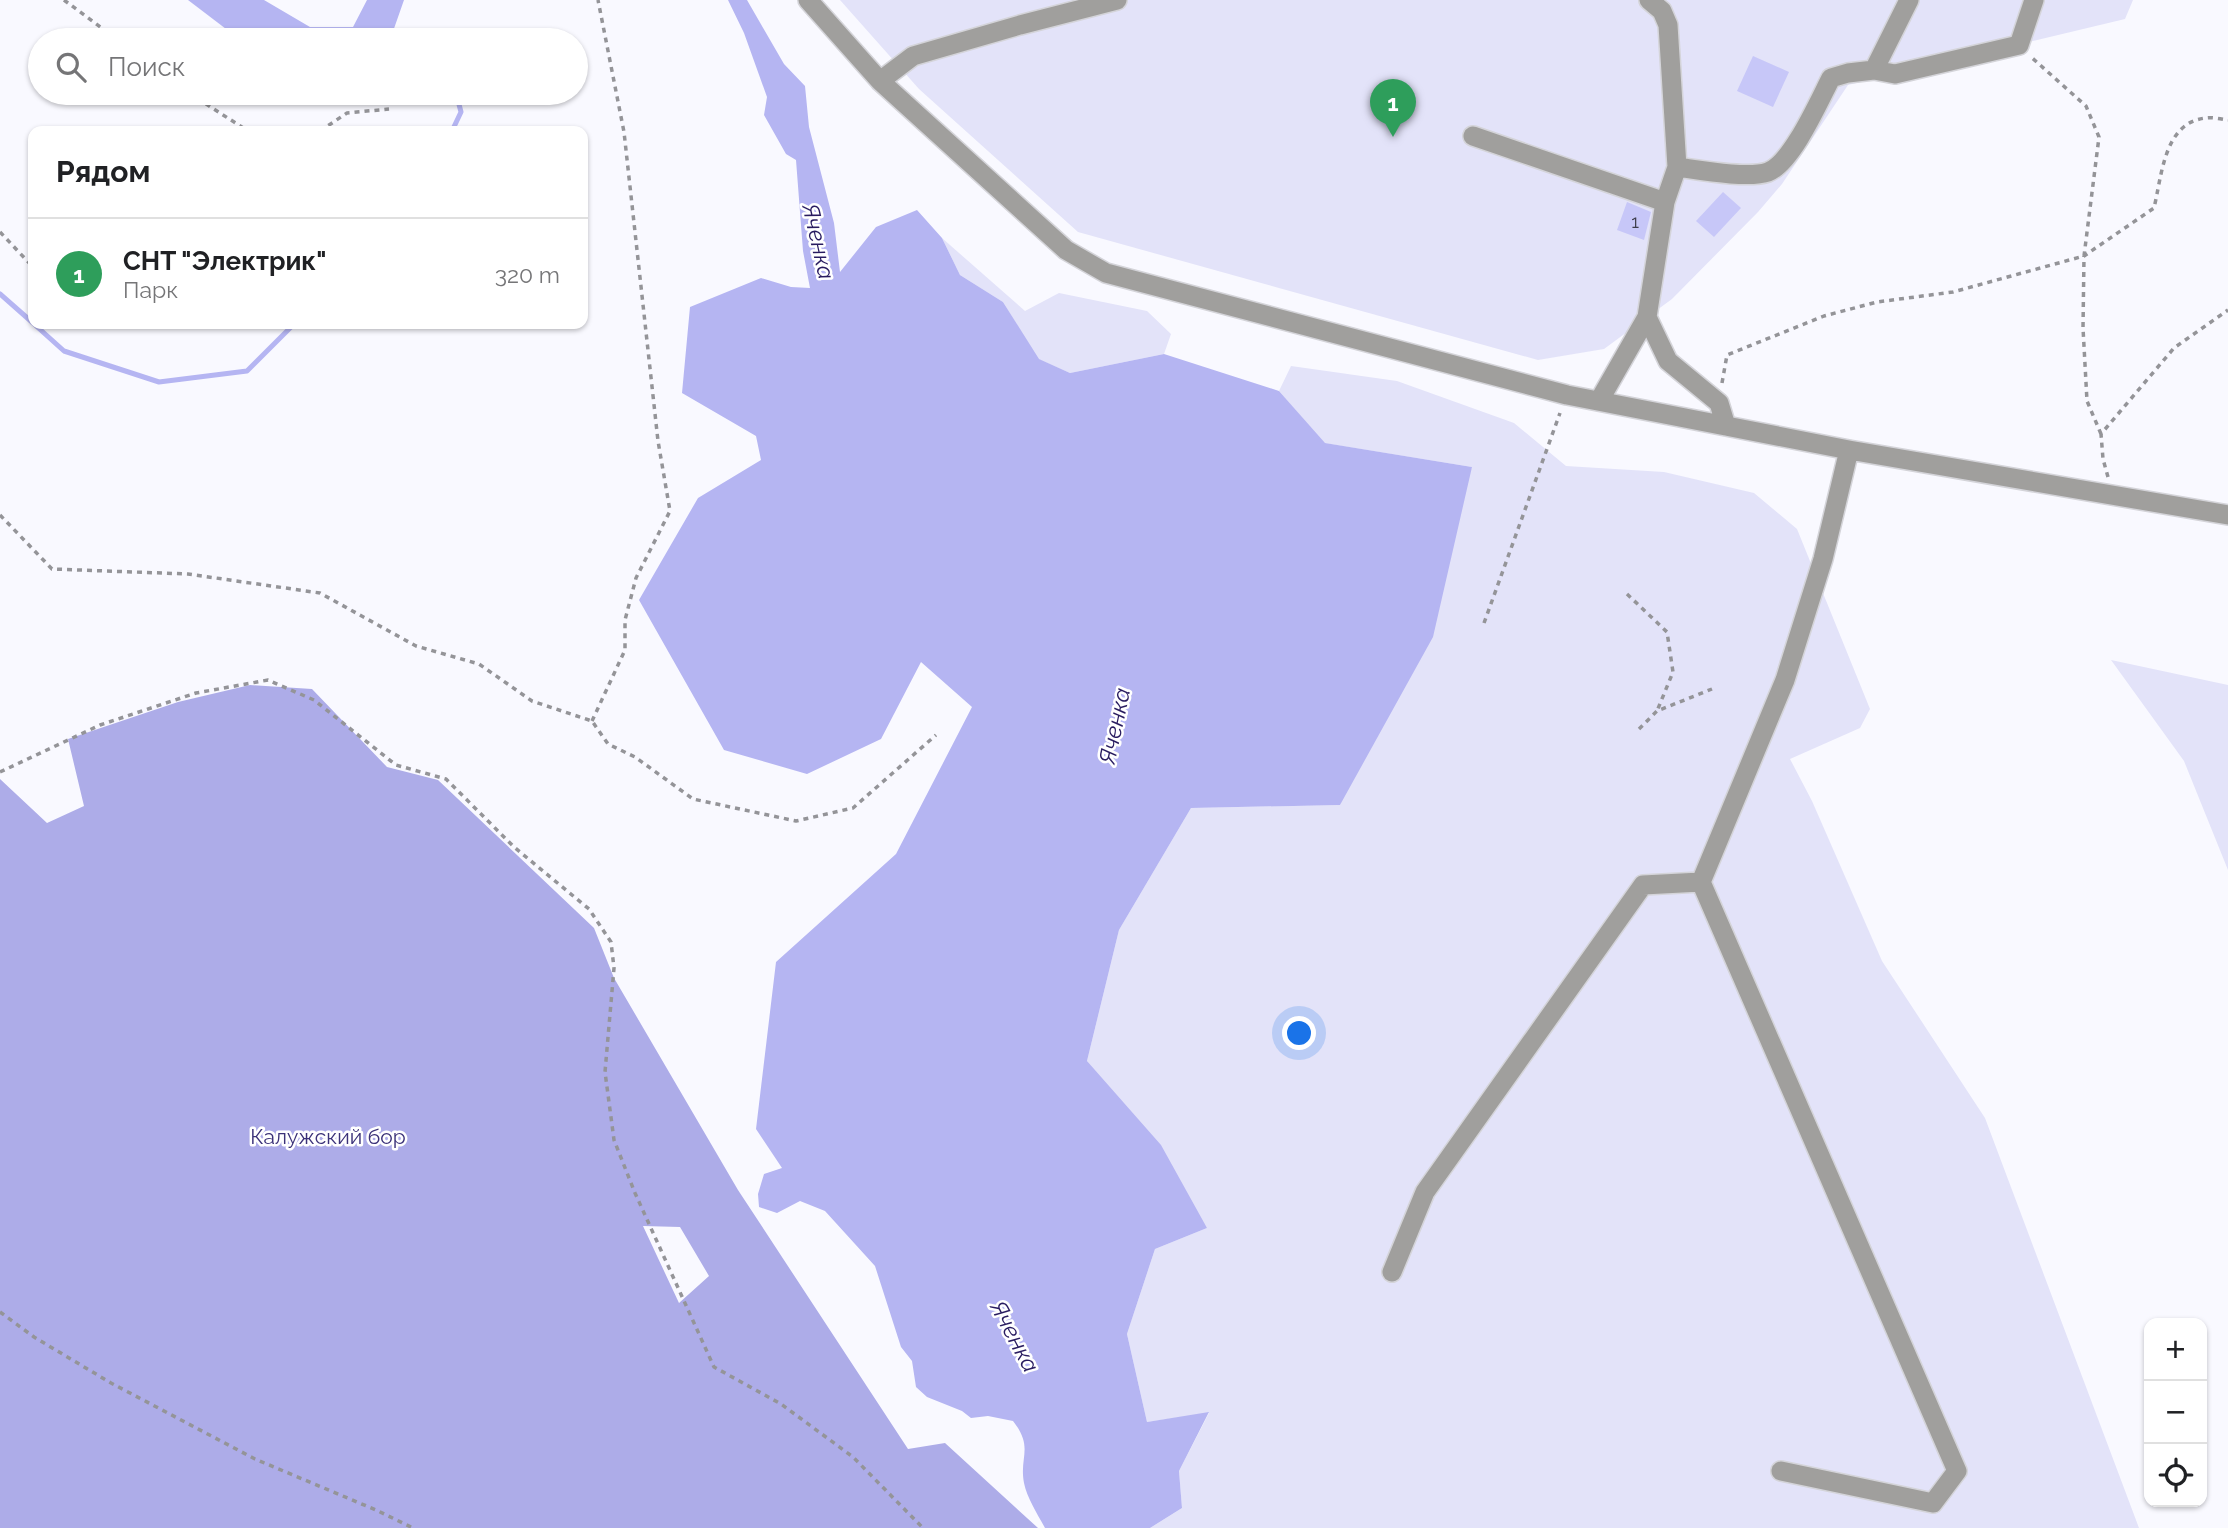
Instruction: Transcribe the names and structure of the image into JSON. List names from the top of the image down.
{
  "water": ["Яченка"],
  "parks": ["Калужский бор"],
  "house_numbers": ["1"],
  "page": {
    "search": "Поиск",
    "pins": "1",
    "heading": "Рядом",
    "list": [
      {
        "mark": "1",
        "name": "СНТ \"Электрик\"",
        "note": "Парк",
        "value": "320 m"
      }
    ],
    "map_buttons": ["+", "−"]
  }
}
